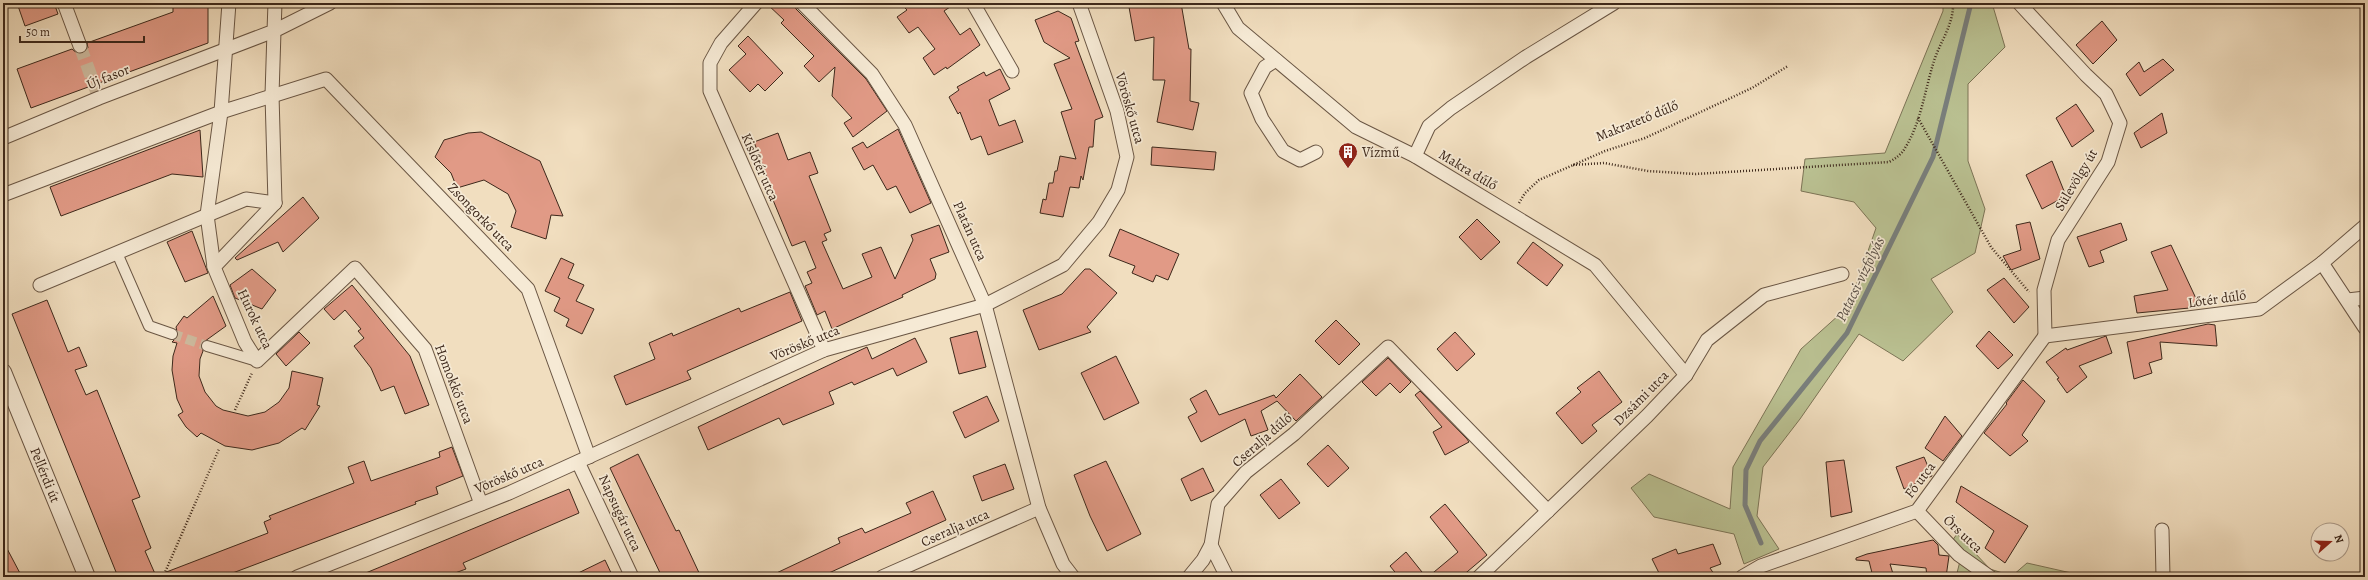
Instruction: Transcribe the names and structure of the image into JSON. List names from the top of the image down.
{
  "streets": {
    "street": [
      "Új fasor",
      "Vöröskő utca",
      "Kislőtér utca",
      "Makra dűlő",
      "Sülevölgy út",
      "Zsongorkő utca",
      "Platán utca",
      "Lőtér dűlő",
      "Hurok utca",
      "Homokkő utca",
      "Dzsámi utca",
      "Cseralja dűlő",
      "Pellérdi út",
      "Fő utca",
      "Napsugár utca",
      "Cseralja utca",
      "Örs utca"
    ],
    "path": ["Makratető dűlő"]
  },
  "crossings": [
    ["Vöröskő utca", "Kislőtér utca"],
    ["Vöröskő utca", "Zsongorkő utca"],
    ["Vöröskő utca", "Platán utca"],
    ["Vöröskő utca", "Homokkő utca"],
    ["Vöröskő utca", "Napsugár utca"],
    ["Makratető dűlő", "Makra dűlő"],
    ["Makra dűlő", "Dzsámi utca"],
    ["Sülevölgy út", "Lőtér dűlő"],
    ["Sülevölgy út", "Fő utca"],
    ["Zsongorkő utca", "Napsugár utca"],
    ["Platán utca", "Cseralja utca"],
    ["Lőtér dűlő", "Fő utca"],
    ["Hurok utca", "Homokkő utca"],
    ["Dzsámi utca", "Cseralja dűlő"],
    ["Fő utca", "Örs utca"]
  ],
  "water": ["Patacsi-vízfolyás"],
  "places": {
    "building": ["Vízmű"]
  },
  "scale_bar": "50 m",
  "north": "right"
}
